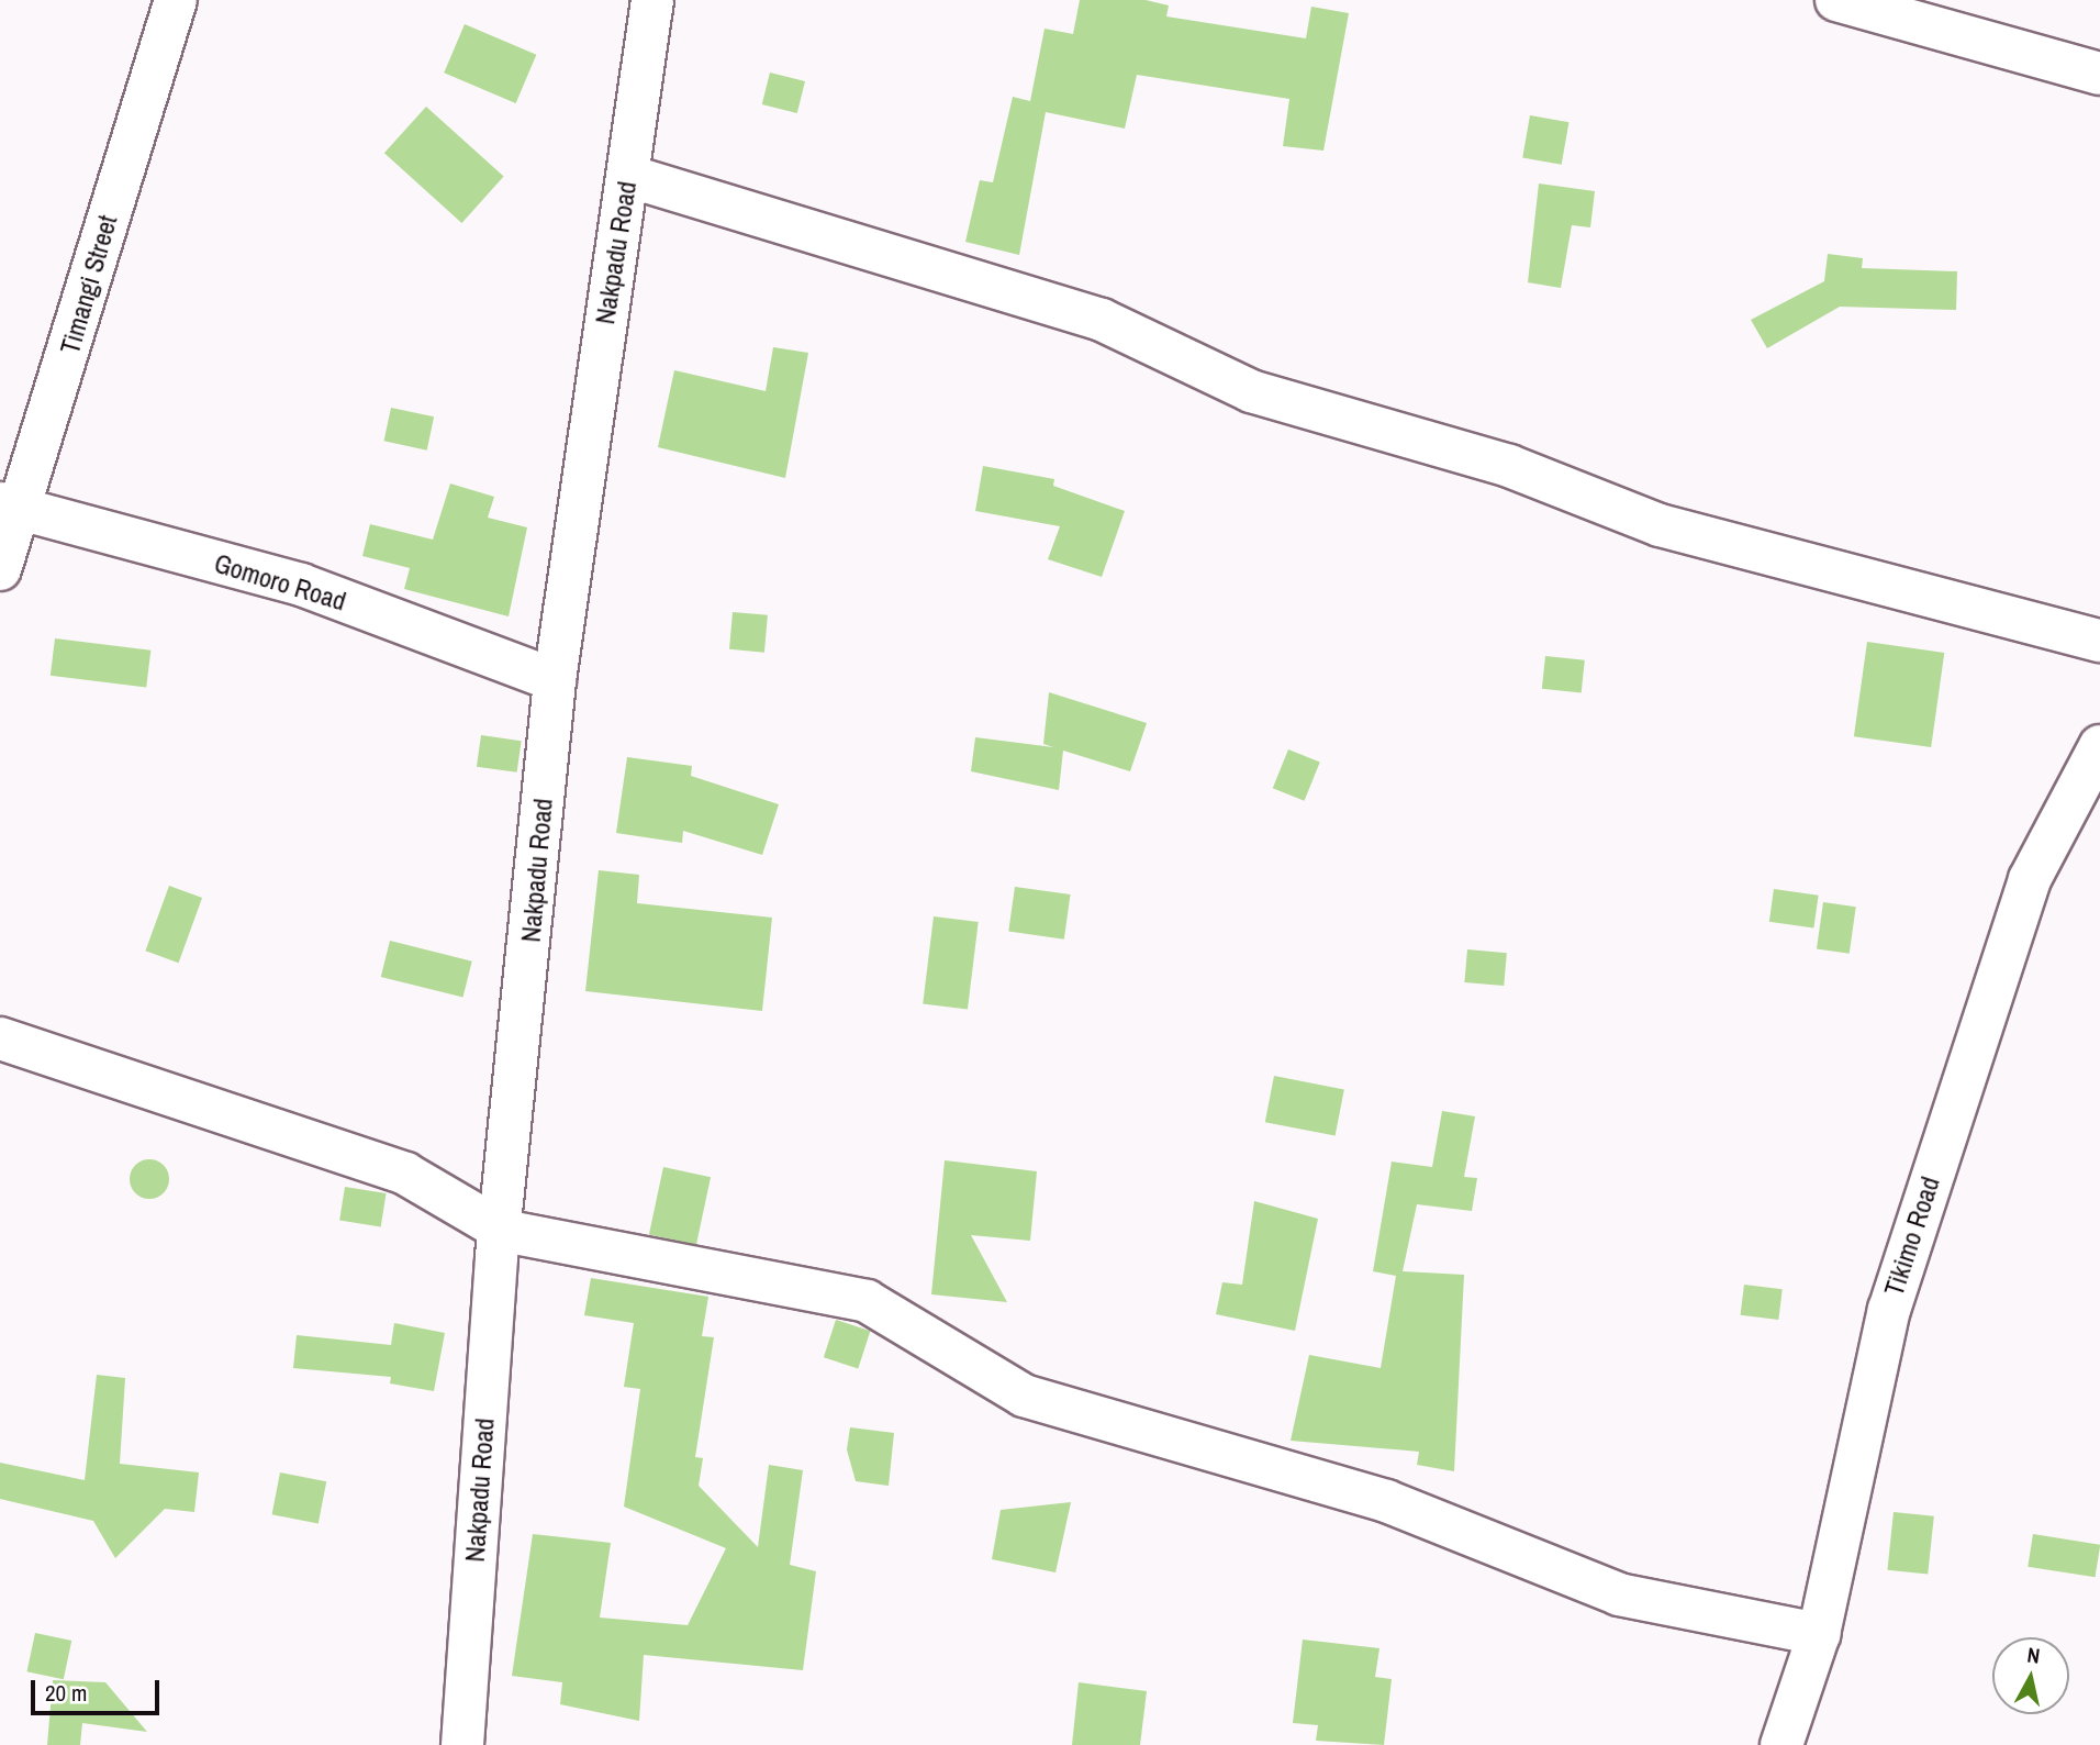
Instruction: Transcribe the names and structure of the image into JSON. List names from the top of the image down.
{
  "streets": {
    "street": [
      "Nakpadu Road",
      "Timangi Street",
      "Gomoro Road",
      "Tikimo Road"
    ]
  },
  "crossings": [
    ["Nakpadu Road", "Gomoro Road"],
    ["Timangi Street", "Gomoro Road"]
  ],
  "scale_bar": "20 m",
  "north": "top"
}
